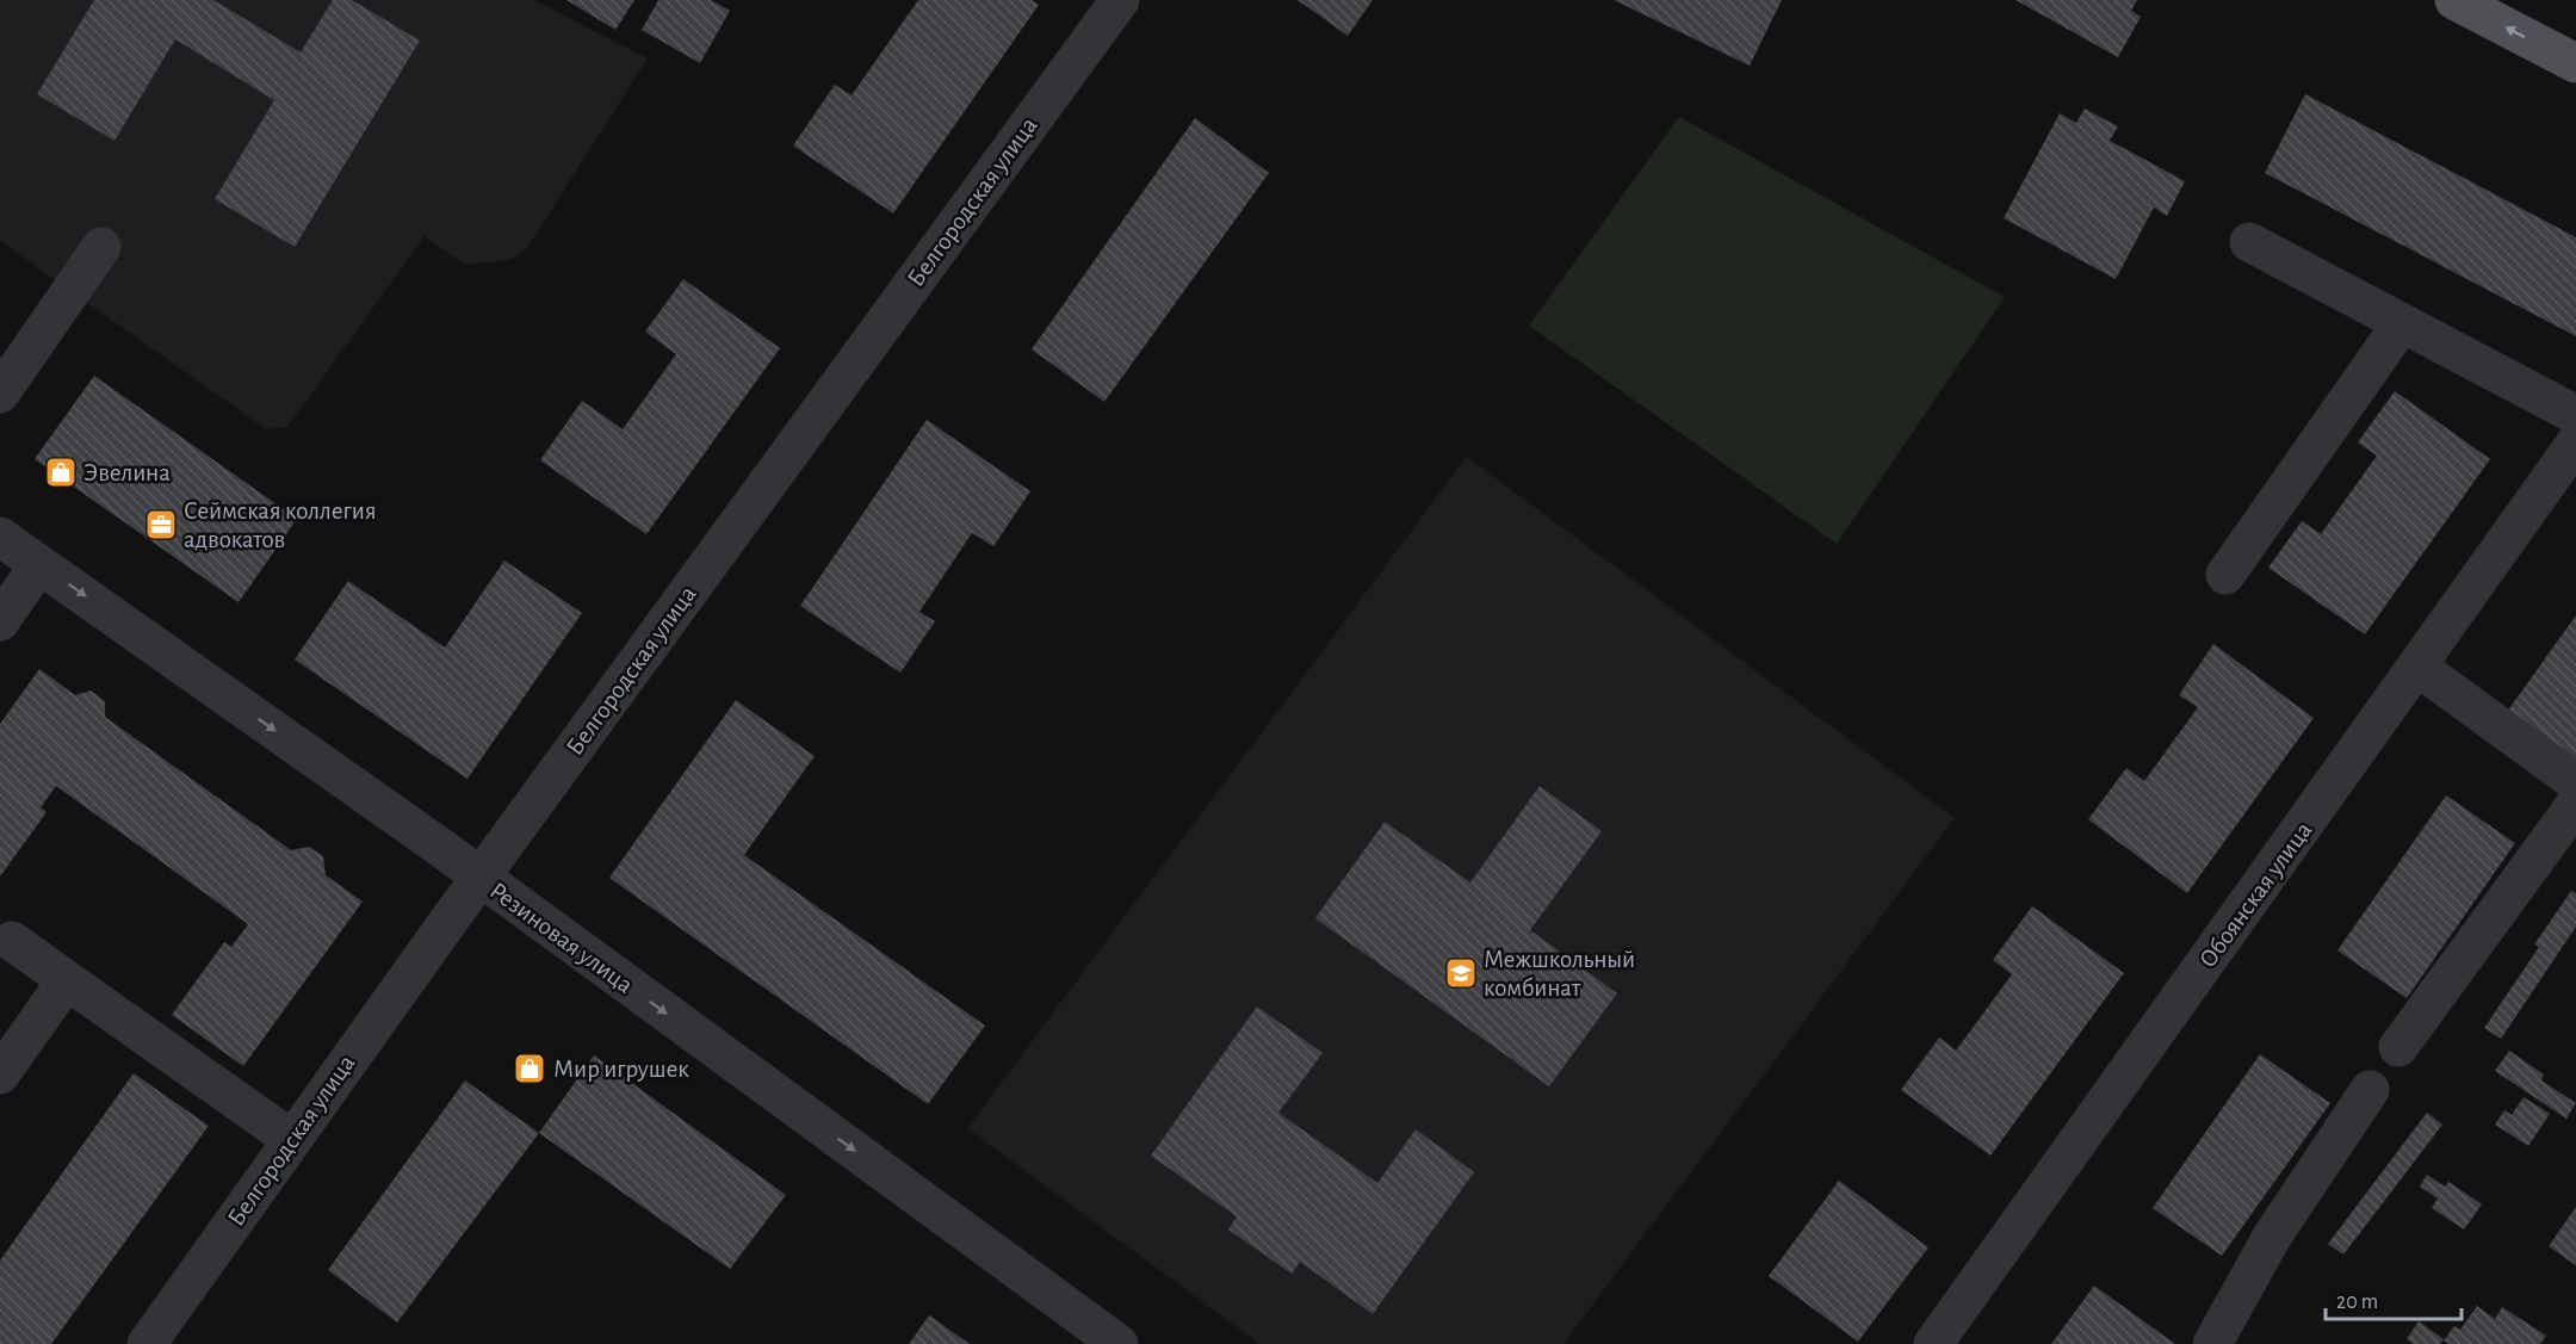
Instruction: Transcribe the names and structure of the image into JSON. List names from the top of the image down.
{
  "streets": {
    "street": ["Белгородская улица", "Обоянская улица", "Резиновая улица"]
  },
  "crossings": [
    ["Белгородская улица", "Резиновая улица"]
  ],
  "one_way": ["Резиновая улица"],
  "places": {
    "shop": ["Эвелина", "Мир игрушек"],
    "office": ["Сеймская коллегия адвокатов"],
    "school or university": ["Межшкольный комбинат"]
  },
  "scale_bar": "20 m"
}
